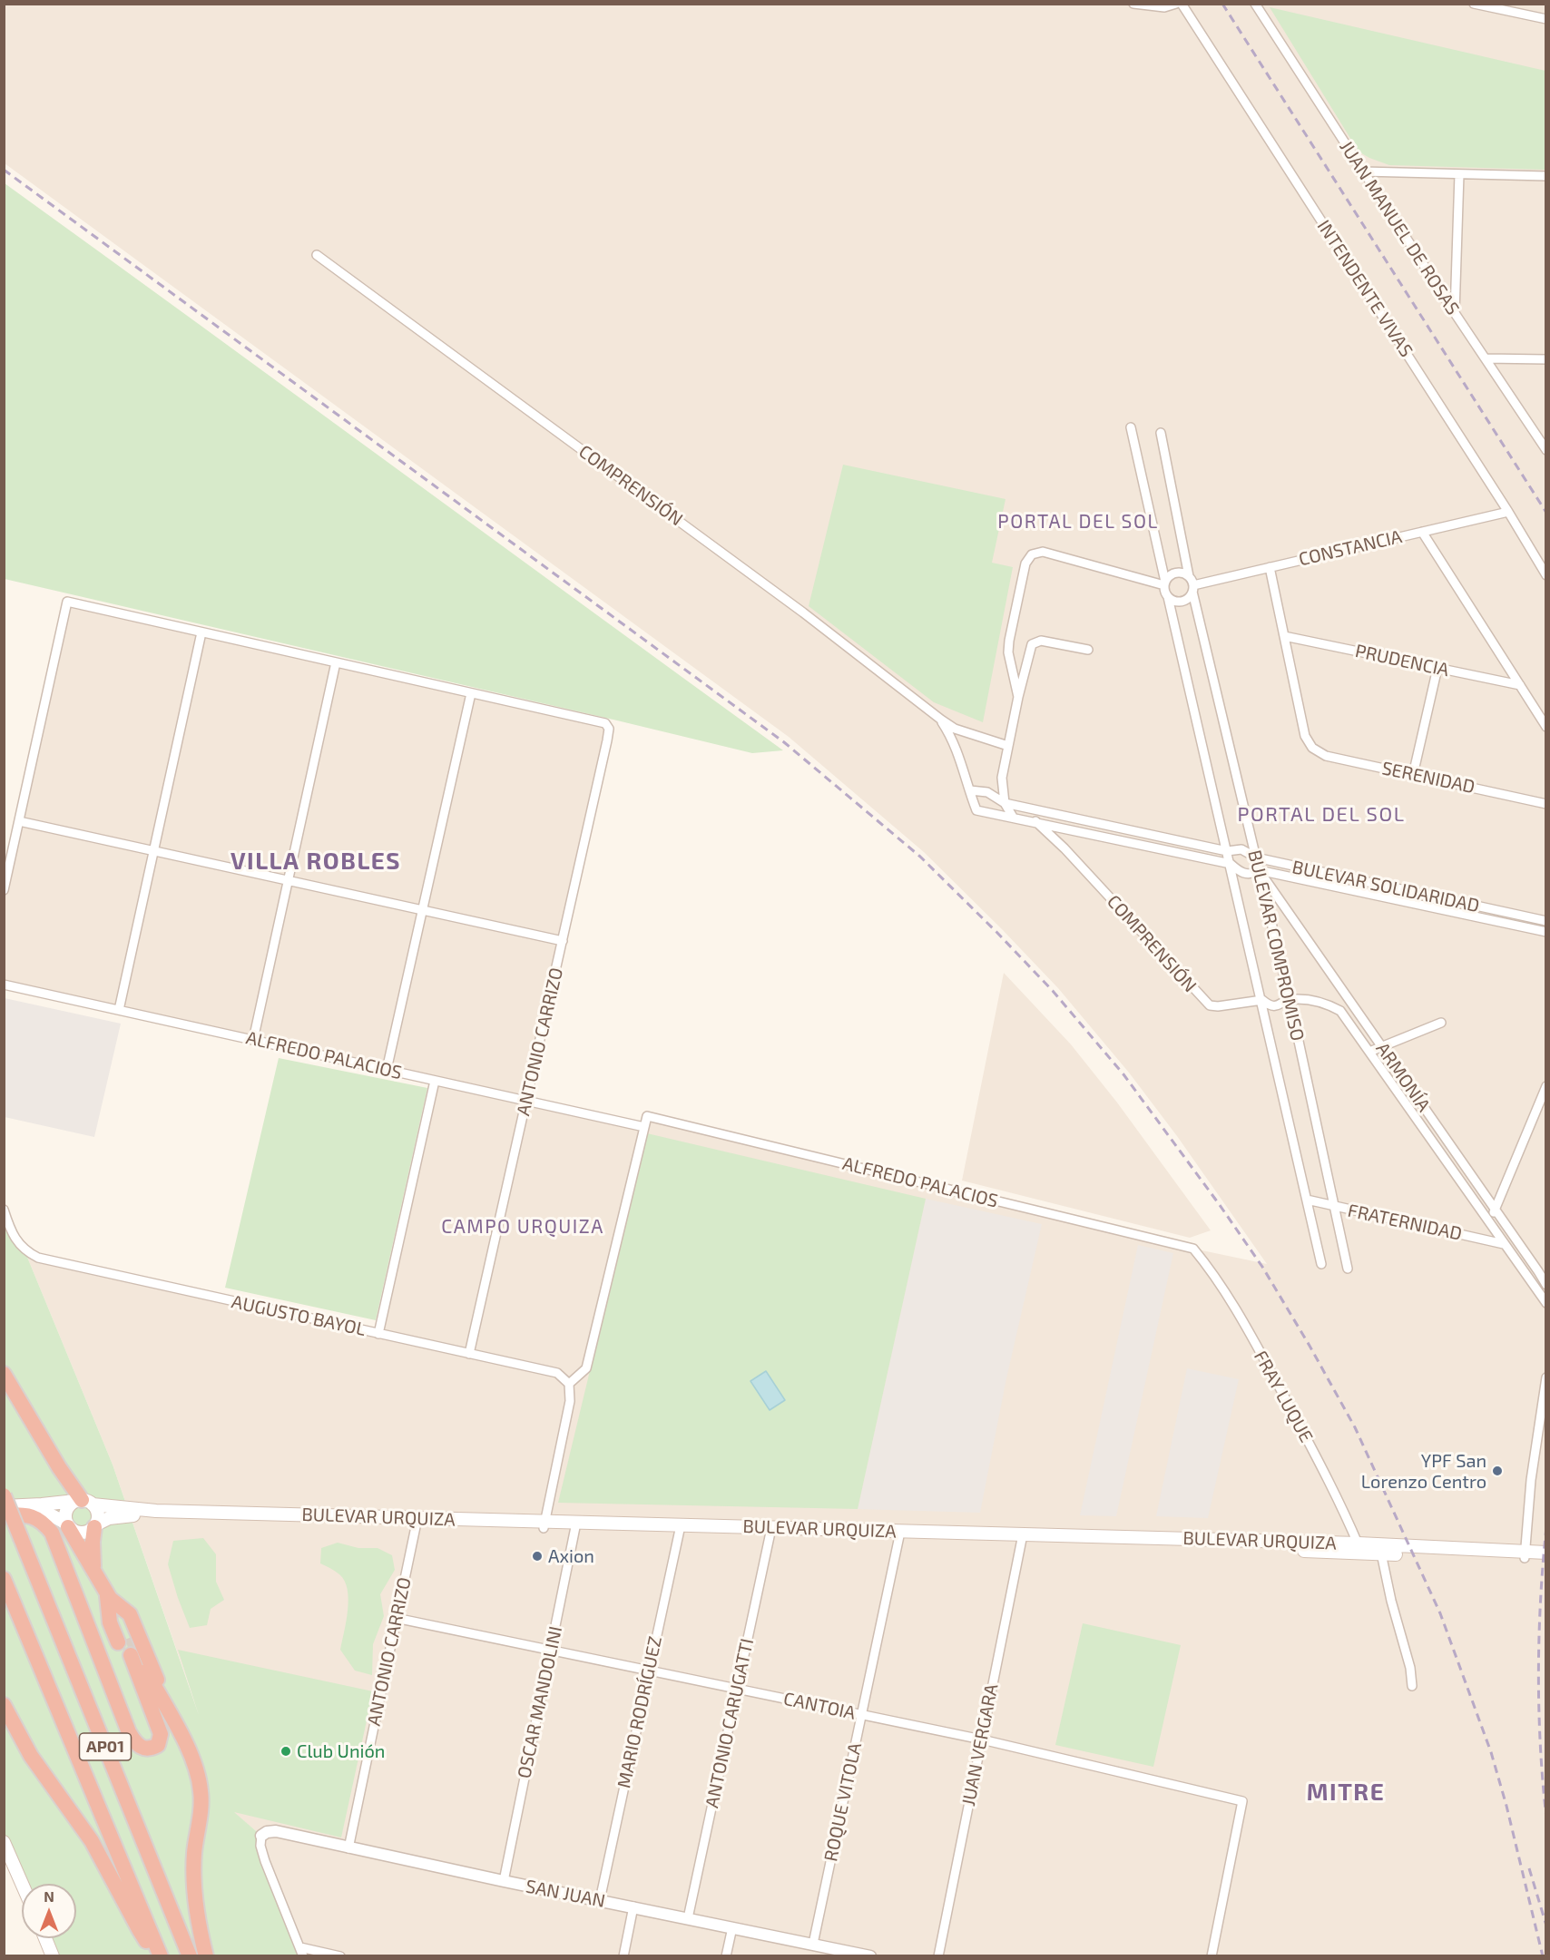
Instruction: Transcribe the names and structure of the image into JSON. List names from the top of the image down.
{
  "streets": {
    "highway": ["AP01"],
    "main road": ["BULEVAR URQUIZA"],
    "street": [
      "JUAN MANUEL DE ROSAS",
      "INTENDENTE VIVAS",
      "COMPRENSIÓN",
      "CONSTANCIA",
      "PRUDENCIA",
      "SERENIDAD",
      "BULEVAR SOLIDARIDAD",
      "BULEVAR COMPROMISO",
      "ANTONIO CARRIZO",
      "ALFREDO PALACIOS",
      "ARMONÍA",
      "FRATERNIDAD",
      "AUGUSTO BAYOL",
      "FRAY LUQUE",
      "OSCAR MANDOLINI",
      "CANTOIA",
      "MARIO RODRÍGUEZ",
      "ANTONIO CARUGATTI",
      "JUAN VERGARA",
      "ROQUE VITOLA",
      "SAN JUAN"
    ]
  },
  "crossings": [
    ["INTENDENTE VIVAS", "CONSTANCIA"],
    ["COMPRENSIÓN", "BULEVAR SOLIDARIDAD"],
    ["COMPRENSIÓN", "BULEVAR COMPROMISO"],
    ["COMPRENSIÓN", "ARMONÍA"],
    ["CONSTANCIA", "BULEVAR COMPROMISO"],
    ["PRUDENCIA", "SERENIDAD"],
    ["BULEVAR SOLIDARIDAD", "BULEVAR COMPROMISO"],
    ["BULEVAR SOLIDARIDAD", "ARMONÍA"],
    ["BULEVAR COMPROMISO", "ARMONÍA"],
    ["BULEVAR COMPROMISO", "FRATERNIDAD"],
    ["ANTONIO CARRIZO", "ALFREDO PALACIOS"],
    ["ANTONIO CARRIZO", "AUGUSTO BAYOL"],
    ["ANTONIO CARRIZO", "BULEVAR URQUIZA"],
    ["ANTONIO CARRIZO", "CANTOIA"],
    ["ANTONIO CARRIZO", "SAN JUAN"],
    ["ALFREDO PALACIOS", "FRAY LUQUE"],
    ["ARMONÍA", "FRATERNIDAD"],
    ["FRAY LUQUE", "BULEVAR URQUIZA"],
    ["BULEVAR URQUIZA", "OSCAR MANDOLINI"],
    ["BULEVAR URQUIZA", "MARIO RODRÍGUEZ"],
    ["BULEVAR URQUIZA", "ANTONIO CARUGATTI"],
    ["BULEVAR URQUIZA", "JUAN VERGARA"],
    ["BULEVAR URQUIZA", "ROQUE VITOLA"],
    ["OSCAR MANDOLINI", "CANTOIA"],
    ["OSCAR MANDOLINI", "SAN JUAN"],
    ["CANTOIA", "MARIO RODRÍGUEZ"],
    ["CANTOIA", "ANTONIO CARUGATTI"],
    ["CANTOIA", "JUAN VERGARA"],
    ["CANTOIA", "ROQUE VITOLA"],
    ["MARIO RODRÍGUEZ", "SAN JUAN"],
    ["ANTONIO CARUGATTI", "SAN JUAN"],
    ["ROQUE VITOLA", "SAN JUAN"]
  ],
  "districts": [
    "PORTAL DEL SOL",
    "PORTAL DEL SOL",
    "VILLA ROBLES",
    "CAMPO URQUIZA",
    "MITRE"
  ],
  "places": ["YPF San Lorenzo Centro", "Axion", "Club Unión"],
  "north": "top"
}
